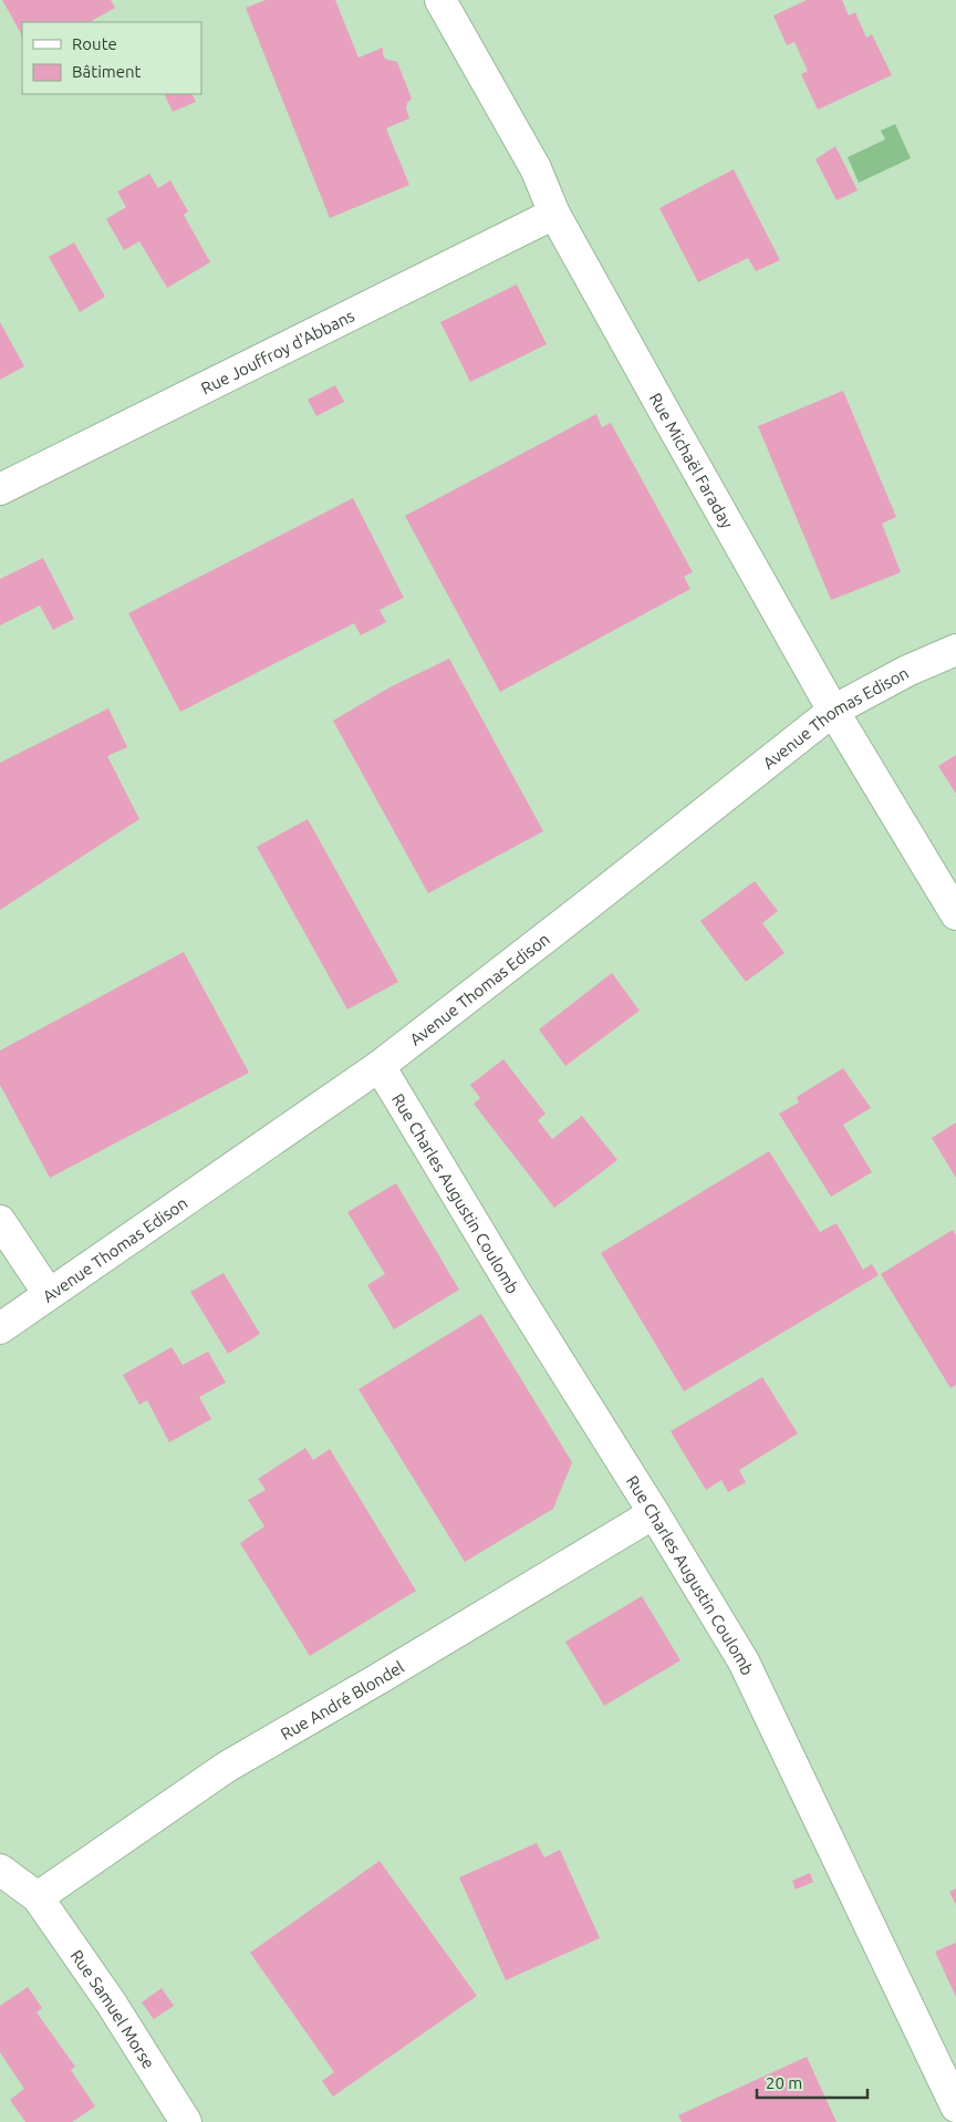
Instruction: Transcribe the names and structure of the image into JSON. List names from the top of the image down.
{
  "streets": {
    "street": [
      "Rue Jouffroy d'Abbans",
      "Rue Michaël Faraday",
      "Avenue Thomas Edison",
      "Rue Charles Augustin Coulomb",
      "Rue André Blondel",
      "Rue Samuel Morse"
    ]
  },
  "crossings": [
    ["Rue Jouffroy d'Abbans", "Rue Michaël Faraday"],
    ["Rue Michaël Faraday", "Avenue Thomas Edison"],
    ["Avenue Thomas Edison", "Rue Charles Augustin Coulomb"],
    ["Rue Charles Augustin Coulomb", "Rue André Blondel"],
    ["Rue André Blondel", "Rue Samuel Morse"]
  ],
  "legend": ["Route", "Bâtiment"],
  "scale_bar": "20 m"
}
